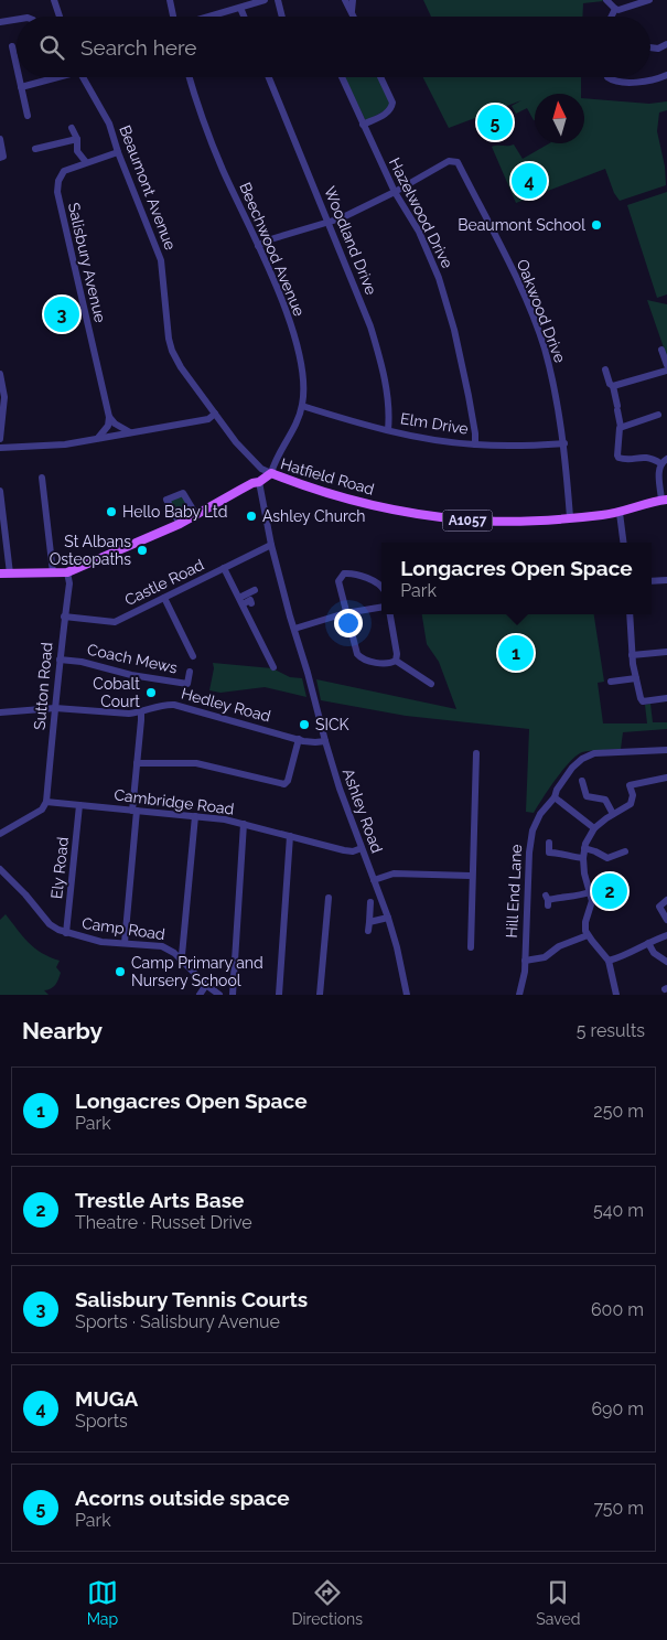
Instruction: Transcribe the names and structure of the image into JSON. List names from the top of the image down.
{
  "streets": {
    "main road": ["Hatfield Road", "A1057"],
    "street": [
      "Beaumont Avenue",
      "Hazelwood Drive",
      "Woodland Drive",
      "Beechwood Avenue",
      "Salisbury Avenue",
      "Oakwood Drive",
      "Elm Drive",
      "Castle Road",
      "Coach Mews",
      "Sutton Road",
      "Hedley Road",
      "Cambridge Road",
      "Ashley Road",
      "Ely Road",
      "Hill End Lane",
      "Camp Road"
    ]
  },
  "crossings": [
    ["Beaumont Avenue", "Beechwood Avenue"],
    ["Beaumont Avenue", "Salisbury Avenue"],
    ["Beaumont Avenue", "Hatfield Road"],
    ["Hazelwood Drive", "Oakwood Drive"],
    ["Hazelwood Drive", "Elm Drive"],
    ["Woodland Drive", "Elm Drive"],
    ["Beechwood Avenue", "Elm Drive"],
    ["Beechwood Avenue", "Hatfield Road"],
    ["Oakwood Drive", "Elm Drive"],
    ["Oakwood Drive", "Hatfield Road"],
    ["Hatfield Road", "Sutton Road"],
    ["Hatfield Road", "Ashley Road"],
    ["Castle Road", "Sutton Road"],
    ["Castle Road", "Ashley Road"],
    ["Coach Mews", "Sutton Road"],
    ["Sutton Road", "Hedley Road"],
    ["Sutton Road", "Cambridge Road"],
    ["Hedley Road", "Ashley Road"],
    ["Cambridge Road", "Ashley Road"],
    ["Cambridge Road", "Ely Road"],
    ["Ely Road", "Camp Road"]
  ],
  "places": [
    "Beaumont School",
    "Hello Baby Ltd",
    "Ashley Church",
    "St Albans Osteopaths",
    "Cobalt Court",
    "SICK",
    "Camp Primary and Nursery School"
  ],
  "north": "top",
  "page": {
    "search": "Search here",
    "pins": [
      "5",
      "4",
      "3",
      "1",
      "2"
    ],
    "popup": ["Longacres Open Space", "Park"],
    "heading": ["Nearby", "5 results"],
    "list": [
      {
        "mark": "1",
        "name": "Longacres Open Space",
        "note": "Park",
        "value": "250 m"
      },
      {
        "mark": "2",
        "name": "Trestle Arts Base",
        "note": "Theatre · Russet Drive",
        "value": "540 m"
      },
      {
        "mark": "3",
        "name": "Salisbury Tennis Courts",
        "note": "Sports · Salisbury Avenue",
        "value": "600 m"
      },
      {
        "mark": "4",
        "name": "MUGA",
        "note": "Sports",
        "value": "690 m"
      },
      {
        "mark": "5",
        "name": "Acorns outside space",
        "note": "Park",
        "value": "750 m"
      }
    ],
    "nav": ["Map", "Directions", "Saved"]
  }
}
